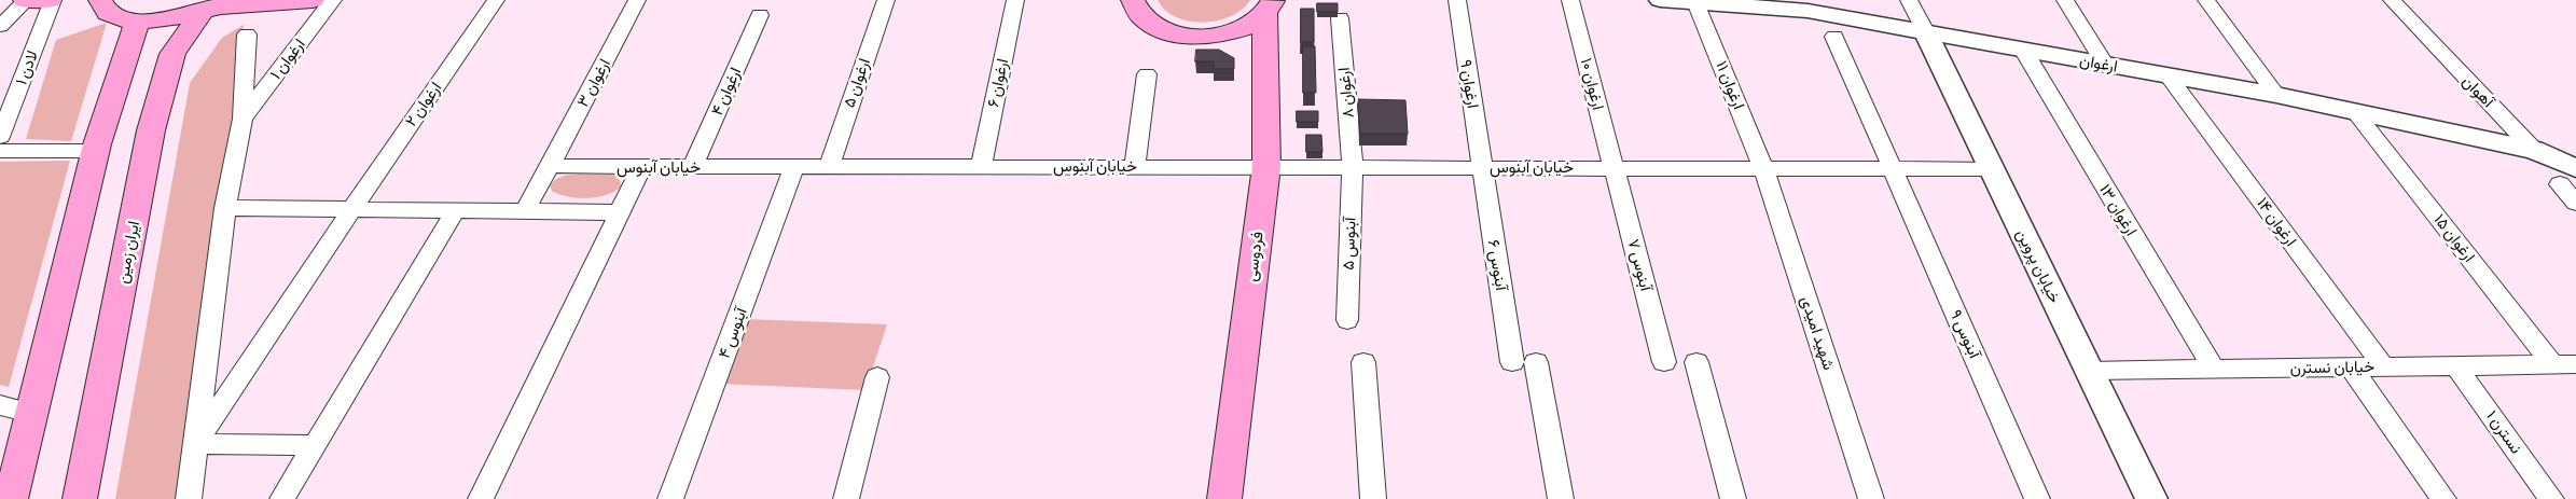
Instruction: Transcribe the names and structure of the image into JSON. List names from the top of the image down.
{
  "streets": {
    "main road": ["ایران زمین", "فردوسی"],
    "street": [
      "ارغوان ۱",
      "ارغوان",
      "لادن ۱",
      "ارغوان ۳",
      "ارغوان ۵",
      "ارغوان ۶",
      "ارغوان ۹",
      "ارغوان ۱۰",
      "ارغوان ۱۱",
      "ارغوان ۴",
      "آهوان",
      "ارغوان ۸",
      "ارغوان ۲",
      "خیابان آبنوس",
      "ارغوان ۱۳",
      "ارغوان ۱۴",
      "ارغوان ۱۵",
      "آبنوس ۵",
      "آبنوس ۶",
      "آبنوس ۷",
      "خیابان پروین",
      "آبنوس ۴",
      "شهید امیدی",
      "آبنوس ۹",
      "خیابان نسترن",
      "نسترن ۱"
    ]
  },
  "crossings": [
    ["ارغوان", "ارغوان ۱۱"],
    ["ارغوان", "آهوان"],
    ["ارغوان", "ارغوان ۱۳"],
    ["ارغوان", "ارغوان ۱۴"],
    ["ارغوان", "ارغوان ۱۵"],
    ["ارغوان", "خیابان پروین"],
    ["ارغوان ۳", "خیابان آبنوس"],
    ["ارغوان ۵", "خیابان آبنوس"],
    ["ارغوان ۶", "خیابان آبنوس"],
    ["ارغوان ۹", "خیابان آبنوس"],
    ["ارغوان ۹", "آبنوس ۶"],
    ["ارغوان ۱۰", "خیابان آبنوس"],
    ["ارغوان ۱۰", "آبنوس ۷"],
    ["ارغوان ۱۱", "خیابان آبنوس"],
    ["ارغوان ۱۱", "شهید امیدی"],
    ["ارغوان ۴", "خیابان آبنوس"],
    ["ارغوان ۸", "خیابان آبنوس"],
    ["ارغوان ۸", "آبنوس ۵"],
    ["خیابان آبنوس", "آبنوس ۵"],
    ["خیابان آبنوس", "فردوسی"],
    ["خیابان آبنوس", "آبنوس ۶"],
    ["خیابان آبنوس", "آبنوس ۷"],
    ["خیابان آبنوس", "خیابان پروین"],
    ["خیابان آبنوس", "آبنوس ۴"],
    ["خیابان آبنوس", "شهید امیدی"],
    ["خیابان آبنوس", "آبنوس ۹"],
    ["ارغوان ۱۳", "خیابان نسترن"],
    ["ارغوان ۱۴", "خیابان نسترن"],
    ["ارغوان ۱۵", "خیابان نسترن"],
    ["خیابان پروین", "خیابان نسترن"],
    ["خیابان نسترن", "نسترن ۱"]
  ]
}
